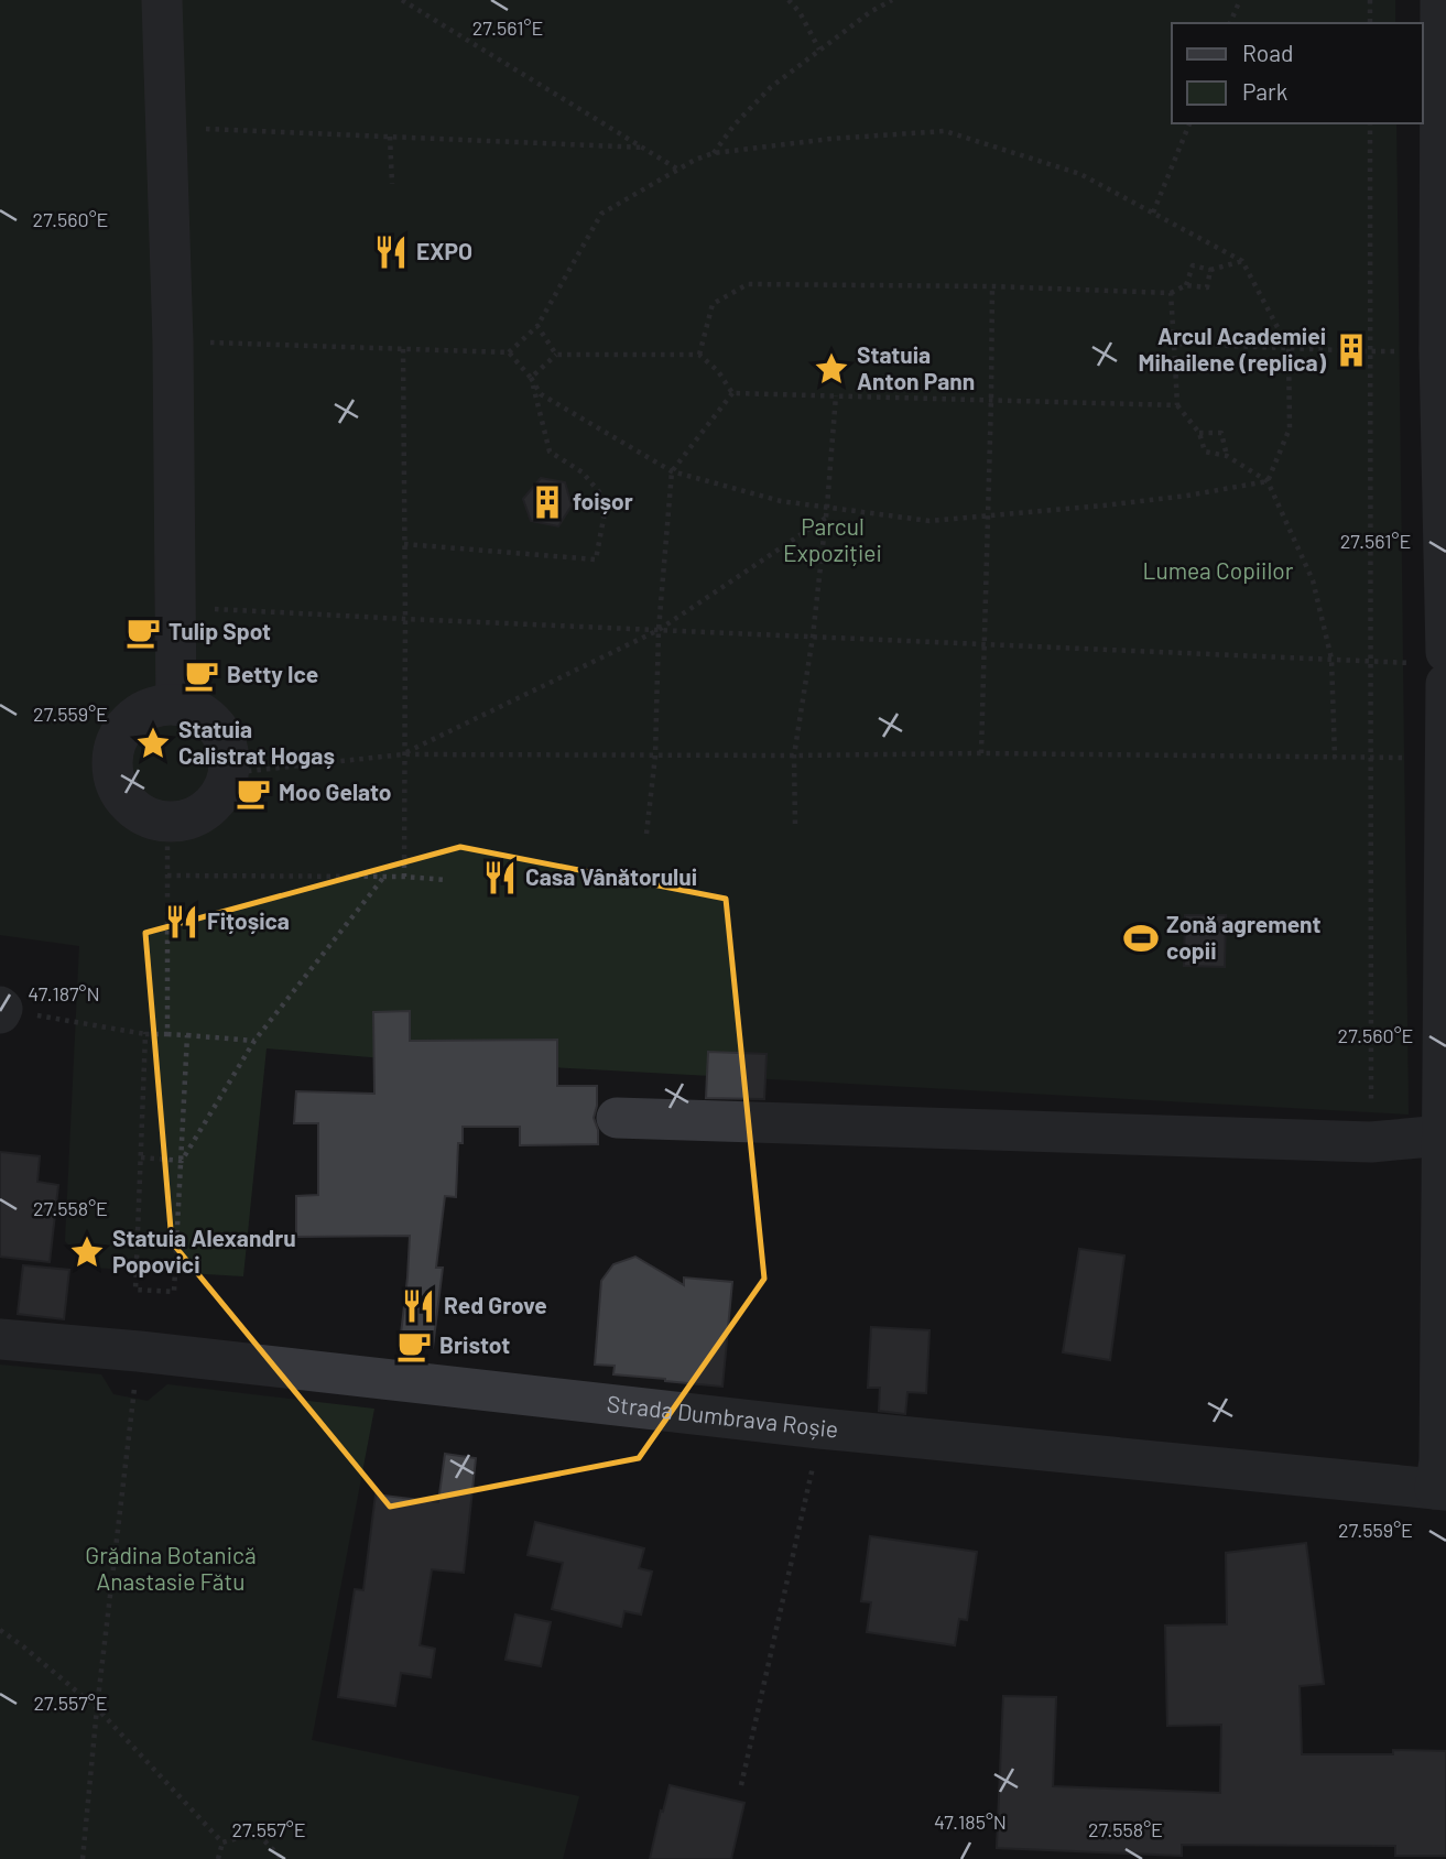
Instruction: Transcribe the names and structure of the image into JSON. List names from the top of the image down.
{
  "streets": {
    "street": ["Strada Dumbrava Roșie"]
  },
  "parks": ["Parcul Expoziției", "Lumea Copiilor", "Grădina Botanică Anastasie Fătu"],
  "places": {
    "restaurant": [
      "EXPO",
      "Casa Vânătorului",
      "Fițoșica",
      "Red Grove"
    ],
    "building": ["Arcul Academiei Mihailene (replica)", "foișor"],
    "place": ["Statuia Anton Pann", "Statuia Calistrat Hogaș", "Statuia Alexandru Popovici"],
    "cafe": [
      "Tulip Spot",
      "Betty Ice",
      "Moo Gelato",
      "Bristot"
    ],
    "sports": ["Zonă agrement copii"]
  },
  "legend": ["Road", "Park"],
  "coordinates": [
    "27.561°E",
    "27.560°E",
    "27.559°E",
    "47.187°N",
    "27.558°E",
    "27.557°E",
    "47.185°N"
  ]
}
